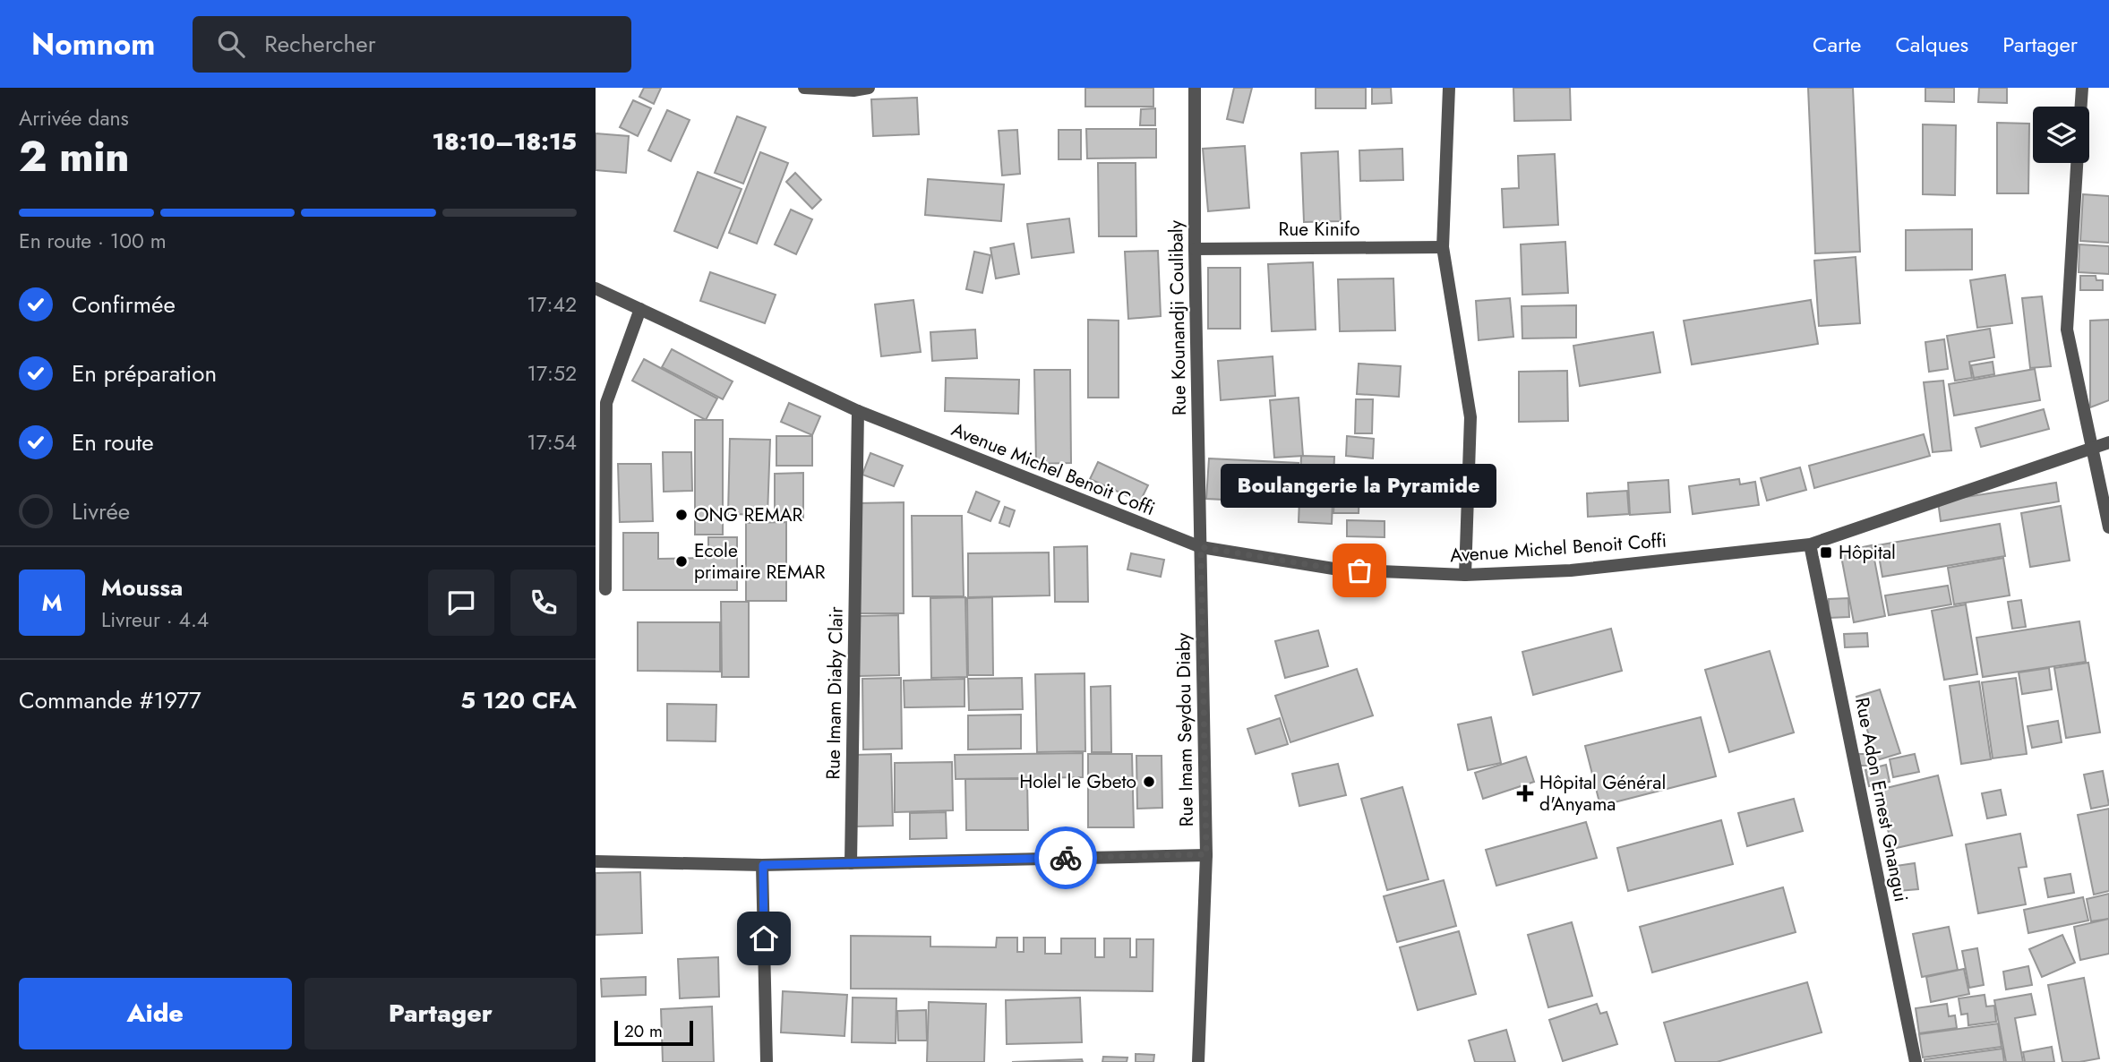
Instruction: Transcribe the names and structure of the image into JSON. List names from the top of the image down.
{
  "streets": {
    "street": [
      "Rue Kinifo",
      "Rue Kounandji Coulibaly",
      "Avenue Michel Benoit Coffi",
      "Rue Imam Diaby Clair",
      "Rue Imam Seydou Diaby",
      "Rue Adon Ernest Gnangui"
    ]
  },
  "crossings": [
    ["Rue Kinifo", "Rue Kounandji Coulibaly"],
    ["Rue Kounandji Coulibaly", "Avenue Michel Benoit Coffi"],
    ["Rue Kounandji Coulibaly", "Rue Imam Seydou Diaby"],
    ["Avenue Michel Benoit Coffi", "Rue Imam Diaby Clair"],
    ["Avenue Michel Benoit Coffi", "Rue Imam Seydou Diaby"],
    ["Avenue Michel Benoit Coffi", "Rue Adon Ernest Gnangui"]
  ],
  "places": {
    "other": [
      "ONG REMAR",
      "Ecole primaire REMAR",
      "Boulangerie la Pyramide",
      "Holel le Gbeto"
    ],
    "transit": ["Hôpital"],
    "health": ["Hôpital Général d'Anyama"]
  },
  "scale_bar": "20 m",
  "page": {
    "header": "Nomnom",
    "search": "Rechercher",
    "nav": ["Carte", "Calques", "Partager"],
    "heading": ["2 min", "Arrivée dans", "18:10–18:15"],
    "panel": [
      "Moussa",
      "Livreur · 4.4",
      "Commande #1977",
      "5 120 CFA"
    ],
    "bar": "En route · 100 m",
    "list": [
      ["Confirmée", "17:42"],
      ["En préparation", "17:52"],
      ["En route", "17:54"],
      "Livrée"
    ],
    "bubble": "Boulangerie la Pyramide",
    "round": "M",
    "buttons": ["Aide", "Partager"],
    "scale": "20 m"
  }
}
